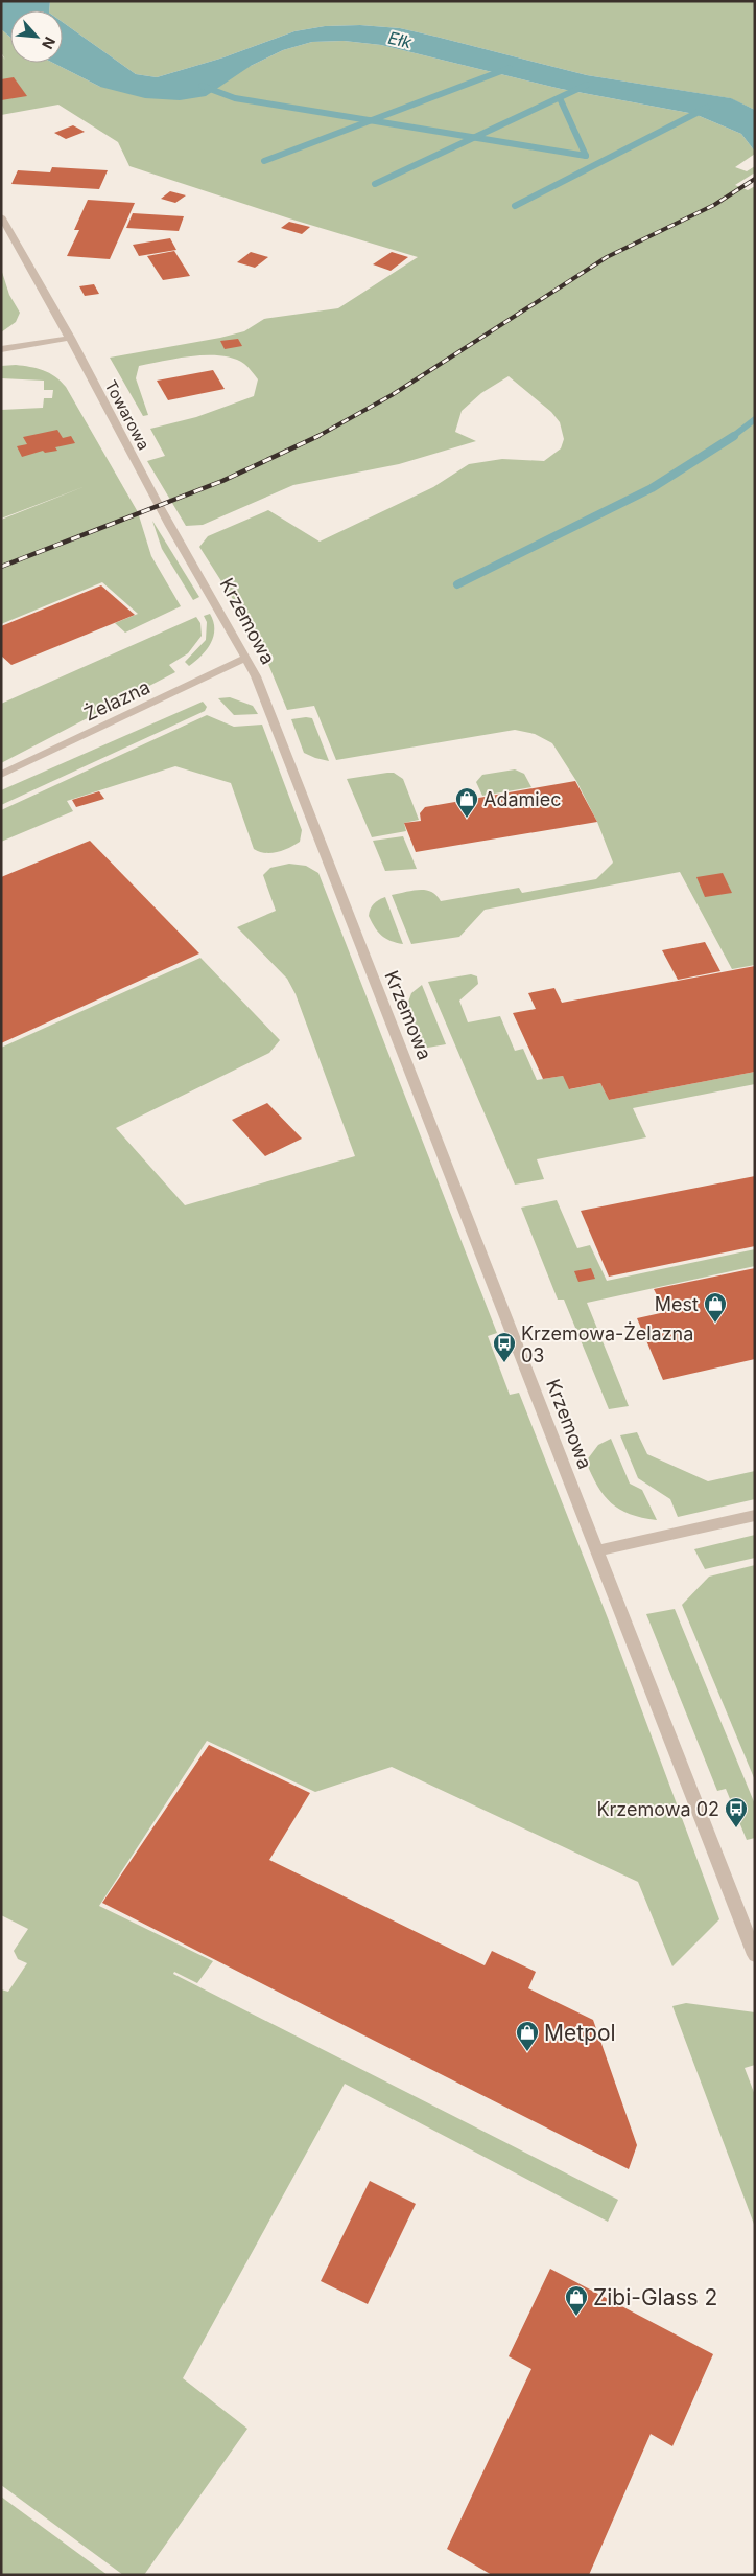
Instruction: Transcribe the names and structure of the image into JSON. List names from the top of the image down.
{
  "streets": {
    "street": ["Towarowa", "Krzemowa", "Żelazna"]
  },
  "crossings": [
    ["Towarowa", "Krzemowa"],
    ["Krzemowa", "Żelazna"]
  ],
  "water": ["Ełk"],
  "places": {
    "shop": [
      "Adamiec",
      "Mest",
      "Metpol",
      "Zibi-Glass 2"
    ],
    "bus stop": ["Krzemowa-Żelazna 03", "Krzemowa 02"]
  },
  "north": "bottom right"
}
